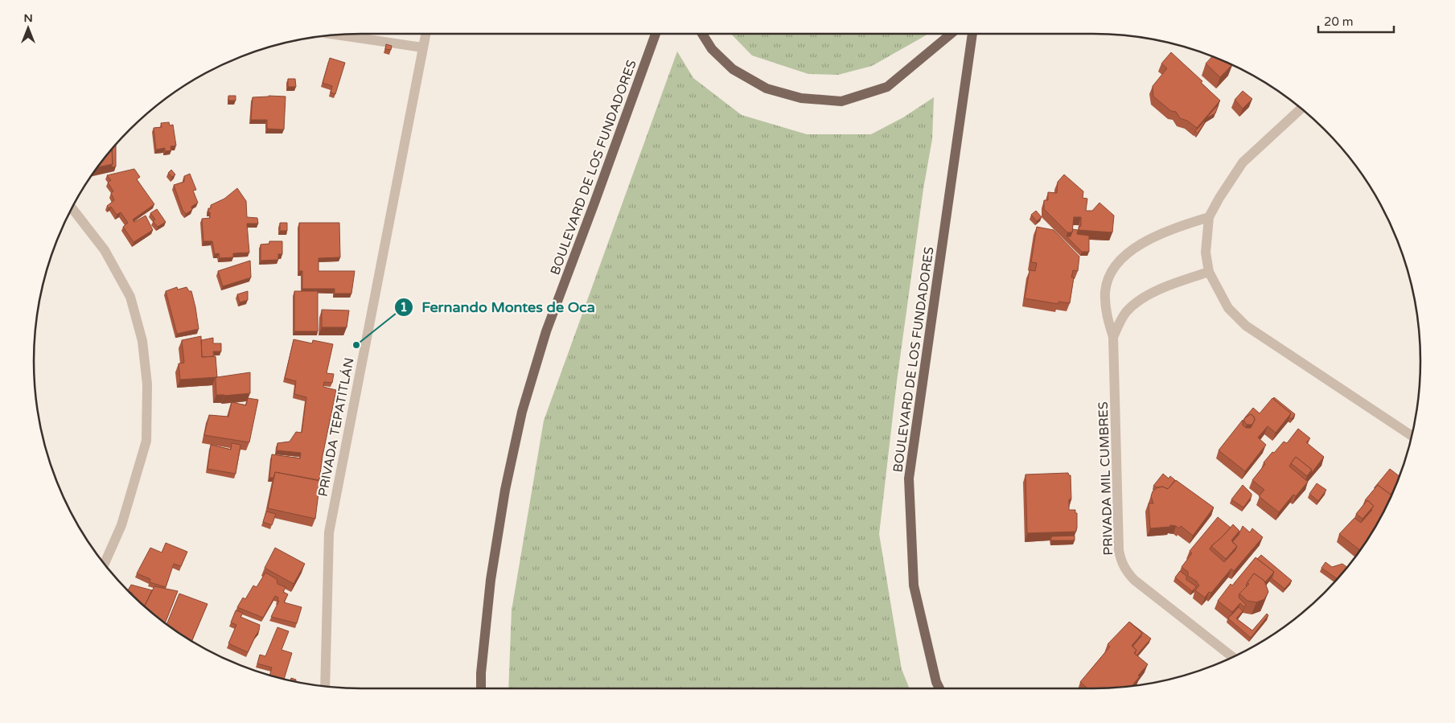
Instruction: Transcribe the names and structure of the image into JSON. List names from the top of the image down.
{
  "streets": {
    "main road": ["BOULEVARD DE LOS FUNDADORES"],
    "street": ["PRIVADA TEPATITLÁN", "PRIVADA MIL CUMBRES"]
  },
  "places": ["Fernando Montes de Oca"],
  "scale_bar": "20 m",
  "north": "top"
}
